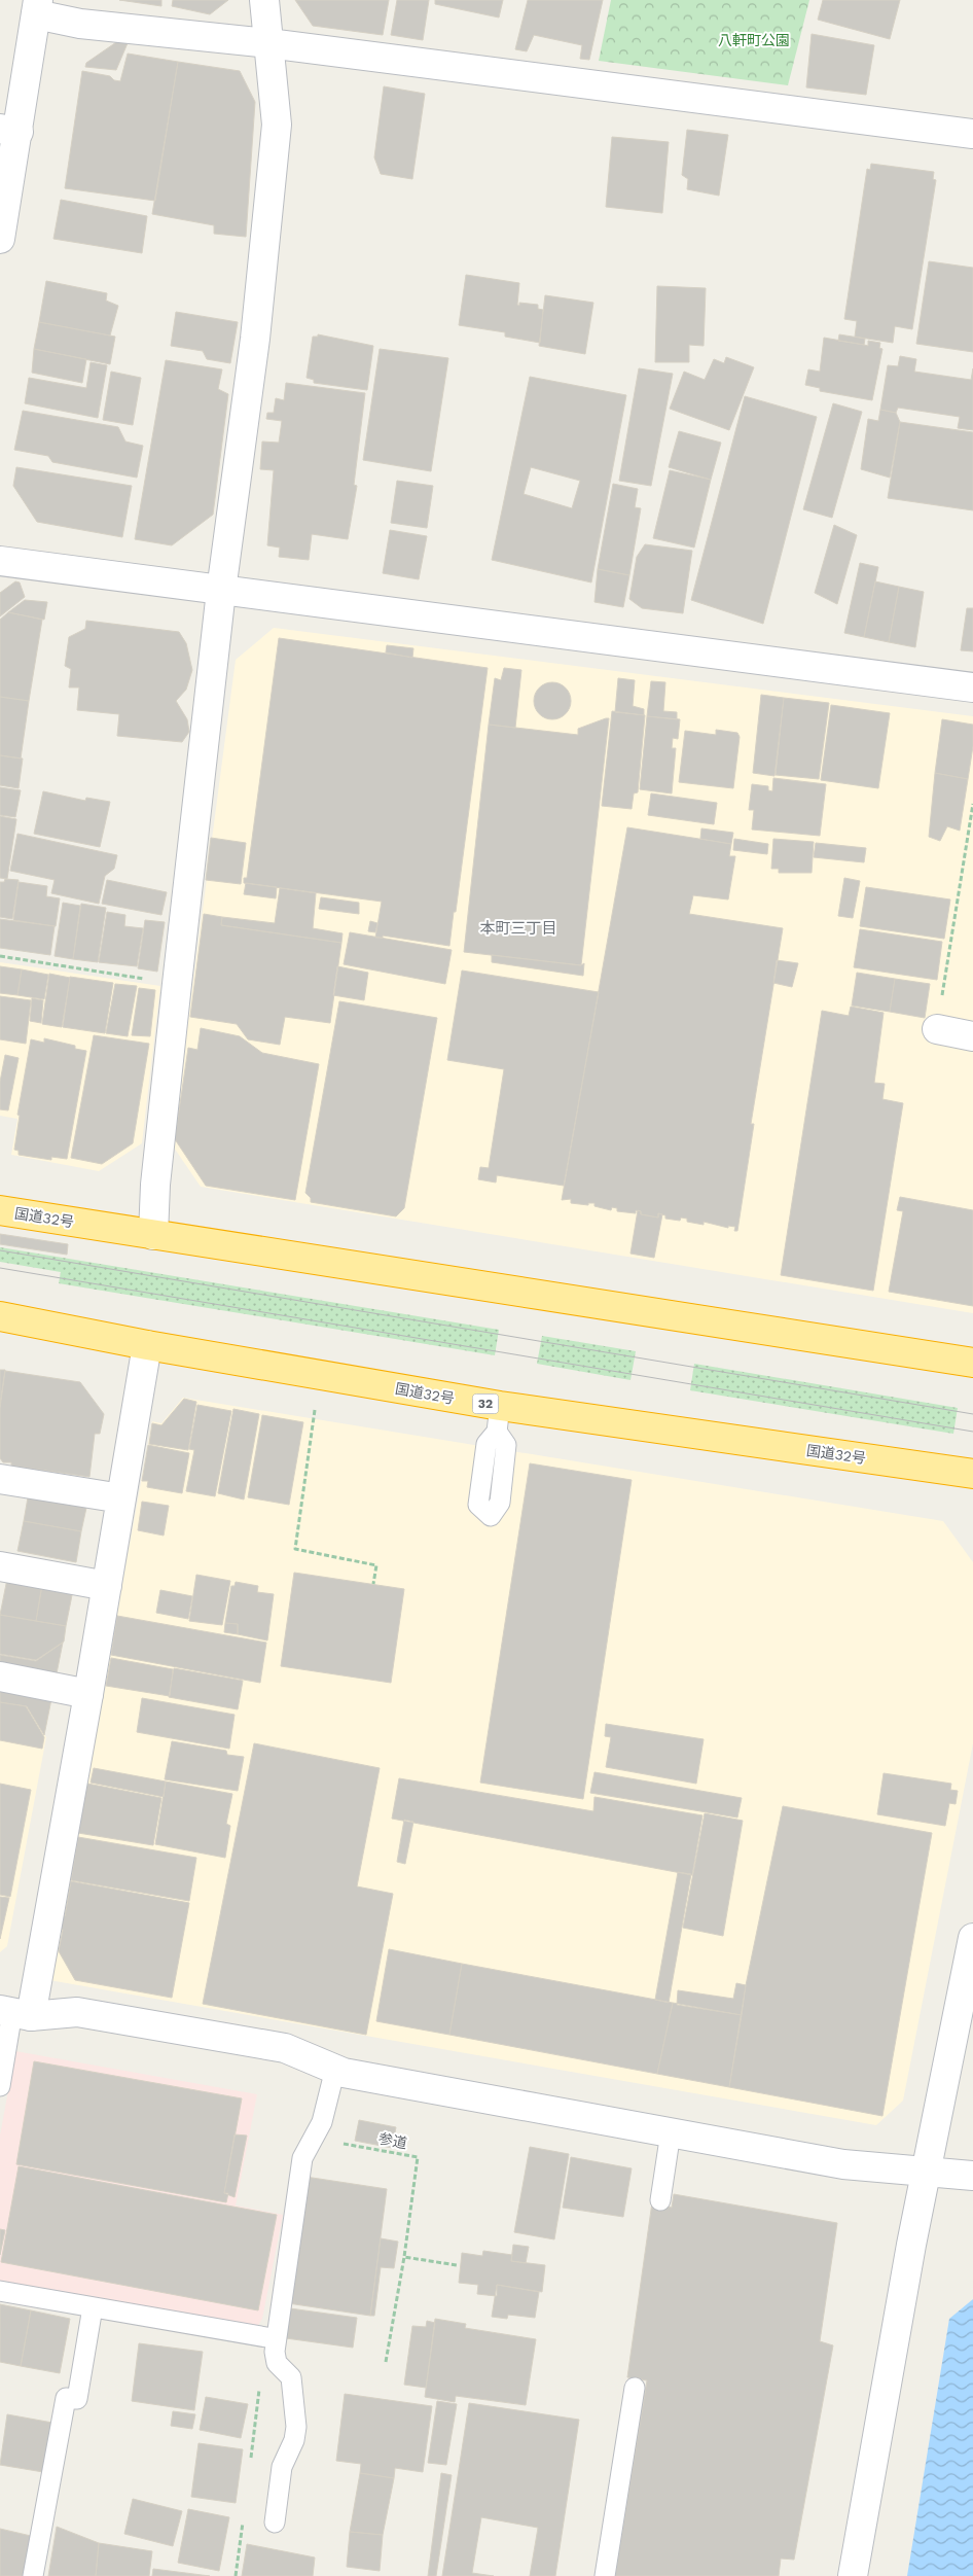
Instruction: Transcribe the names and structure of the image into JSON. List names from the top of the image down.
{
  "streets": {
    "highway": ["国道32号", "32"],
    "path": ["参道"]
  },
  "districts": ["本町三丁目"],
  "parks": ["八軒町公園"]
}
